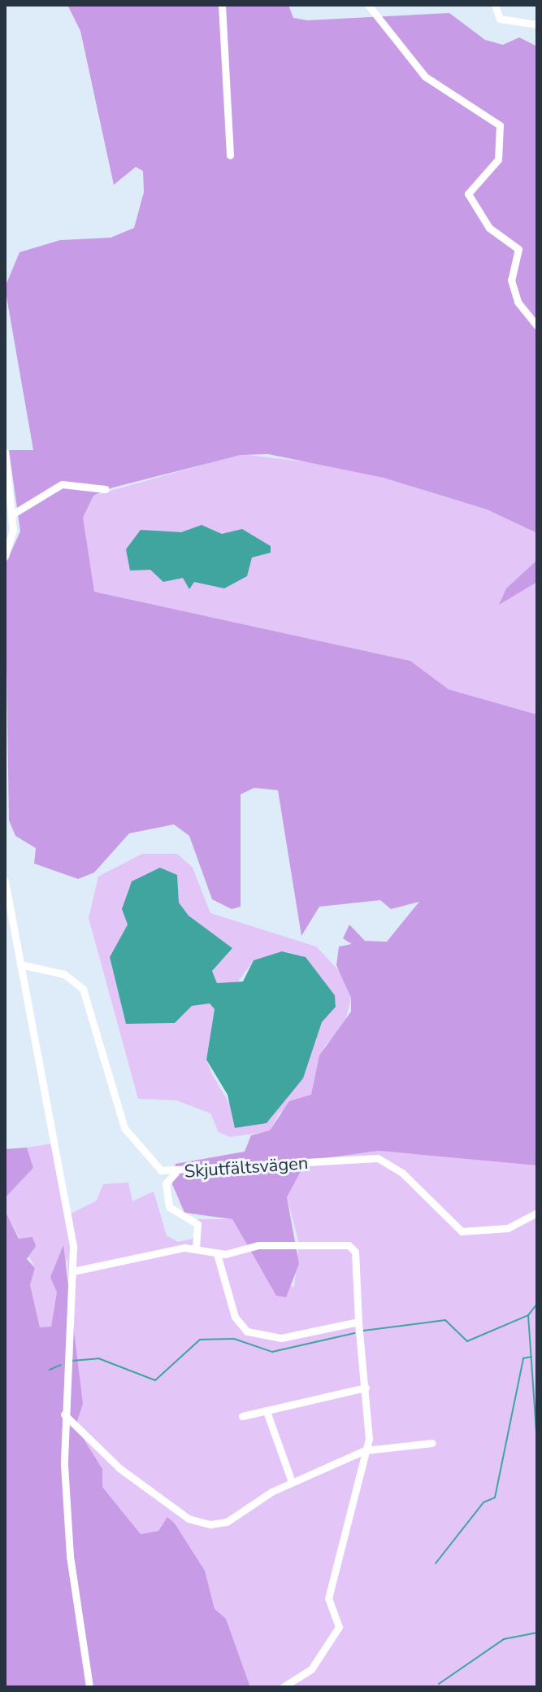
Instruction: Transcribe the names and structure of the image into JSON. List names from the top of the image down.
{
  "streets": {
    "street": ["Skjutfältsvägen"]
  }
}
